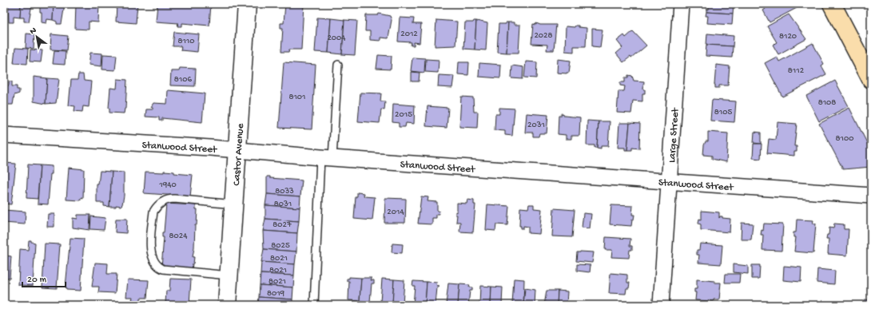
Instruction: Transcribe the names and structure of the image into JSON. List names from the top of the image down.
{
  "streets": {
    "main road": ["Castor Avenue"],
    "street": ["Large Street", "Stanwood Street"]
  },
  "crossings": [
    ["Large Street", "Stanwood Street"],
    ["Stanwood Street", "Castor Avenue"]
  ],
  "house_numbers": [
    "2012",
    "2028",
    "8120",
    "2004",
    "8110",
    "8112",
    "8106",
    "8101",
    "8108",
    "8105",
    "2015",
    "2031",
    "8100",
    "1940",
    "8033",
    "8031",
    "2014",
    "8027",
    "8024",
    "8025",
    "8021",
    "8021",
    "8021",
    "8019"
  ],
  "scale_bar": "20 m",
  "north": "top left"
}
